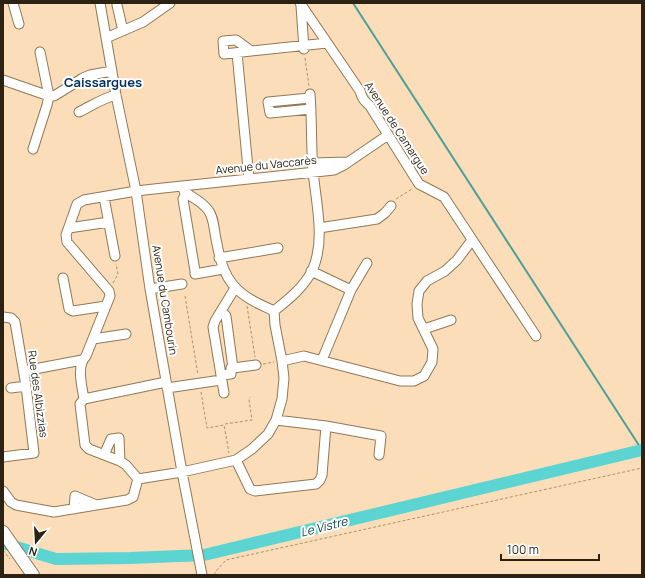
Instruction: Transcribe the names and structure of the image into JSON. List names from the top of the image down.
{
  "streets": {
    "street": [
      "Avenue de Camargue",
      "Avenue du Vaccarès",
      "Avenue du Cambourin",
      "Rue des Albizzias"
    ]
  },
  "crossings": [
    ["Avenue de Camargue", "Avenue du Vaccarès"],
    ["Avenue du Vaccarès", "Avenue du Cambourin"]
  ],
  "districts": ["Caissargues"],
  "water": ["Le Vistre"],
  "scale_bar": "100 m",
  "north": "bottom"
}
